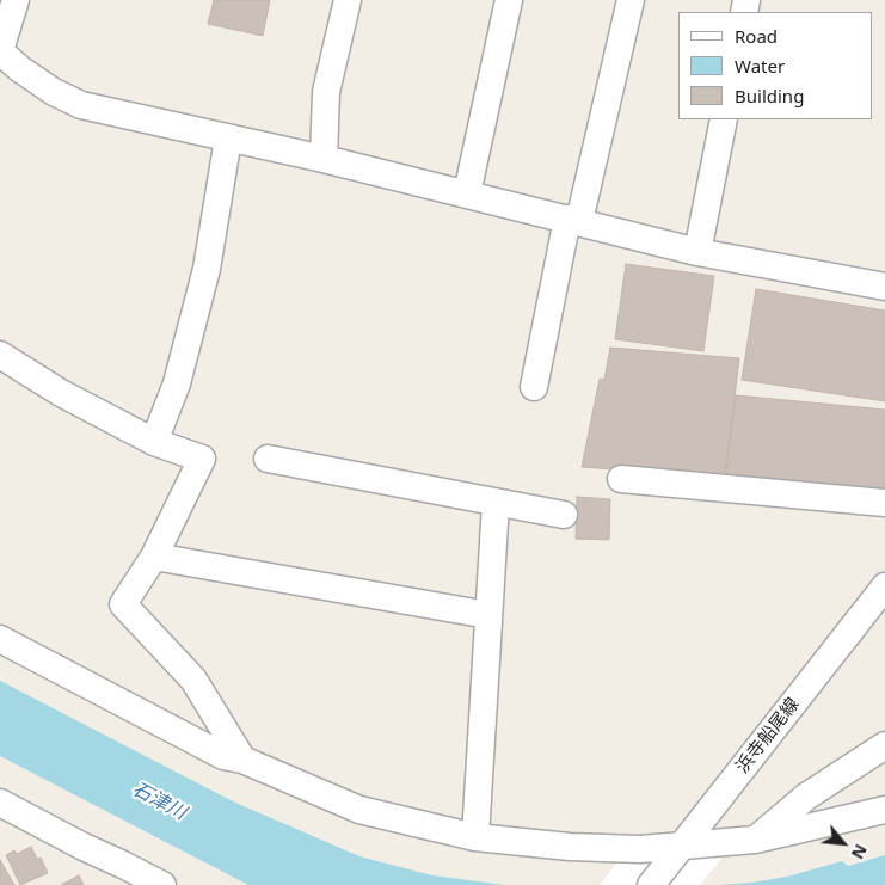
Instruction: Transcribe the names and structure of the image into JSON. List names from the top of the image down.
{
  "streets": {
    "street": ["浜寺船尾線"]
  },
  "water": ["石津川"],
  "legend": ["Road", "Water", "Building"],
  "north": "bottom right"
}
